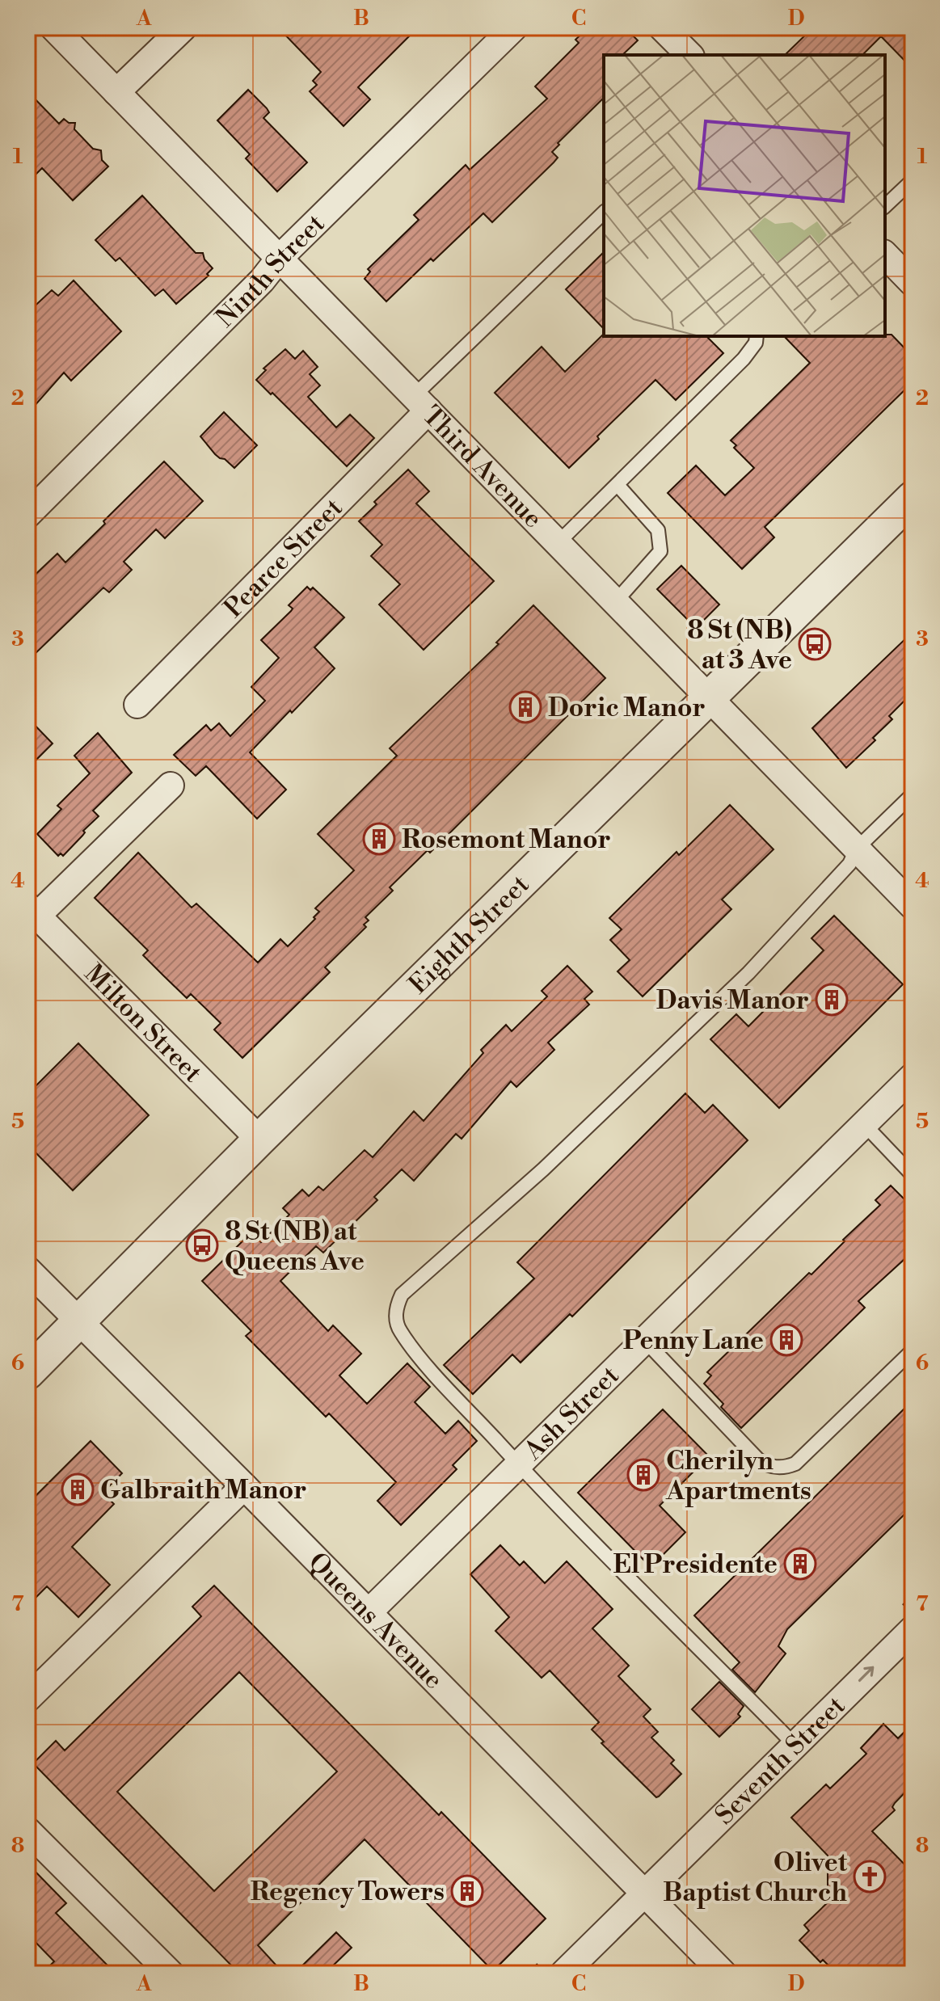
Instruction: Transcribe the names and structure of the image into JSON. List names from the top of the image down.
{
  "streets": {
    "street": [
      "Ninth Street",
      "Third Avenue",
      "Pearce Street",
      "Eighth Street",
      "Milton Street",
      "Ash Street",
      "Queens Avenue",
      "Seventh Street"
    ]
  },
  "crossings": [
    ["Ninth Street", "Third Avenue"],
    ["Third Avenue", "Pearce Street"],
    ["Third Avenue", "Eighth Street"],
    ["Eighth Street", "Milton Street"],
    ["Eighth Street", "Queens Avenue"],
    ["Ash Street", "Queens Avenue"],
    ["Queens Avenue", "Seventh Street"]
  ],
  "places": {
    "bus stop": ["8 St (NB) at 3 Ave", "8 St (NB) at Queens Ave"],
    "building": [
      "Doric Manor",
      "Rosemont Manor",
      "Davis Manor",
      "Penny Lane",
      "Cherilyn Apartments",
      "Galbraith Manor",
      "El Presidente",
      "Regency Towers"
    ],
    "church": ["Olivet Baptist Church"]
  },
  "grid": {
    "columns": [
      "A",
      "B",
      "C",
      "D"
    ],
    "rows": [
      "1",
      "2",
      "3",
      "4",
      "5",
      "6",
      "7",
      "8"
    ]
  }
}
